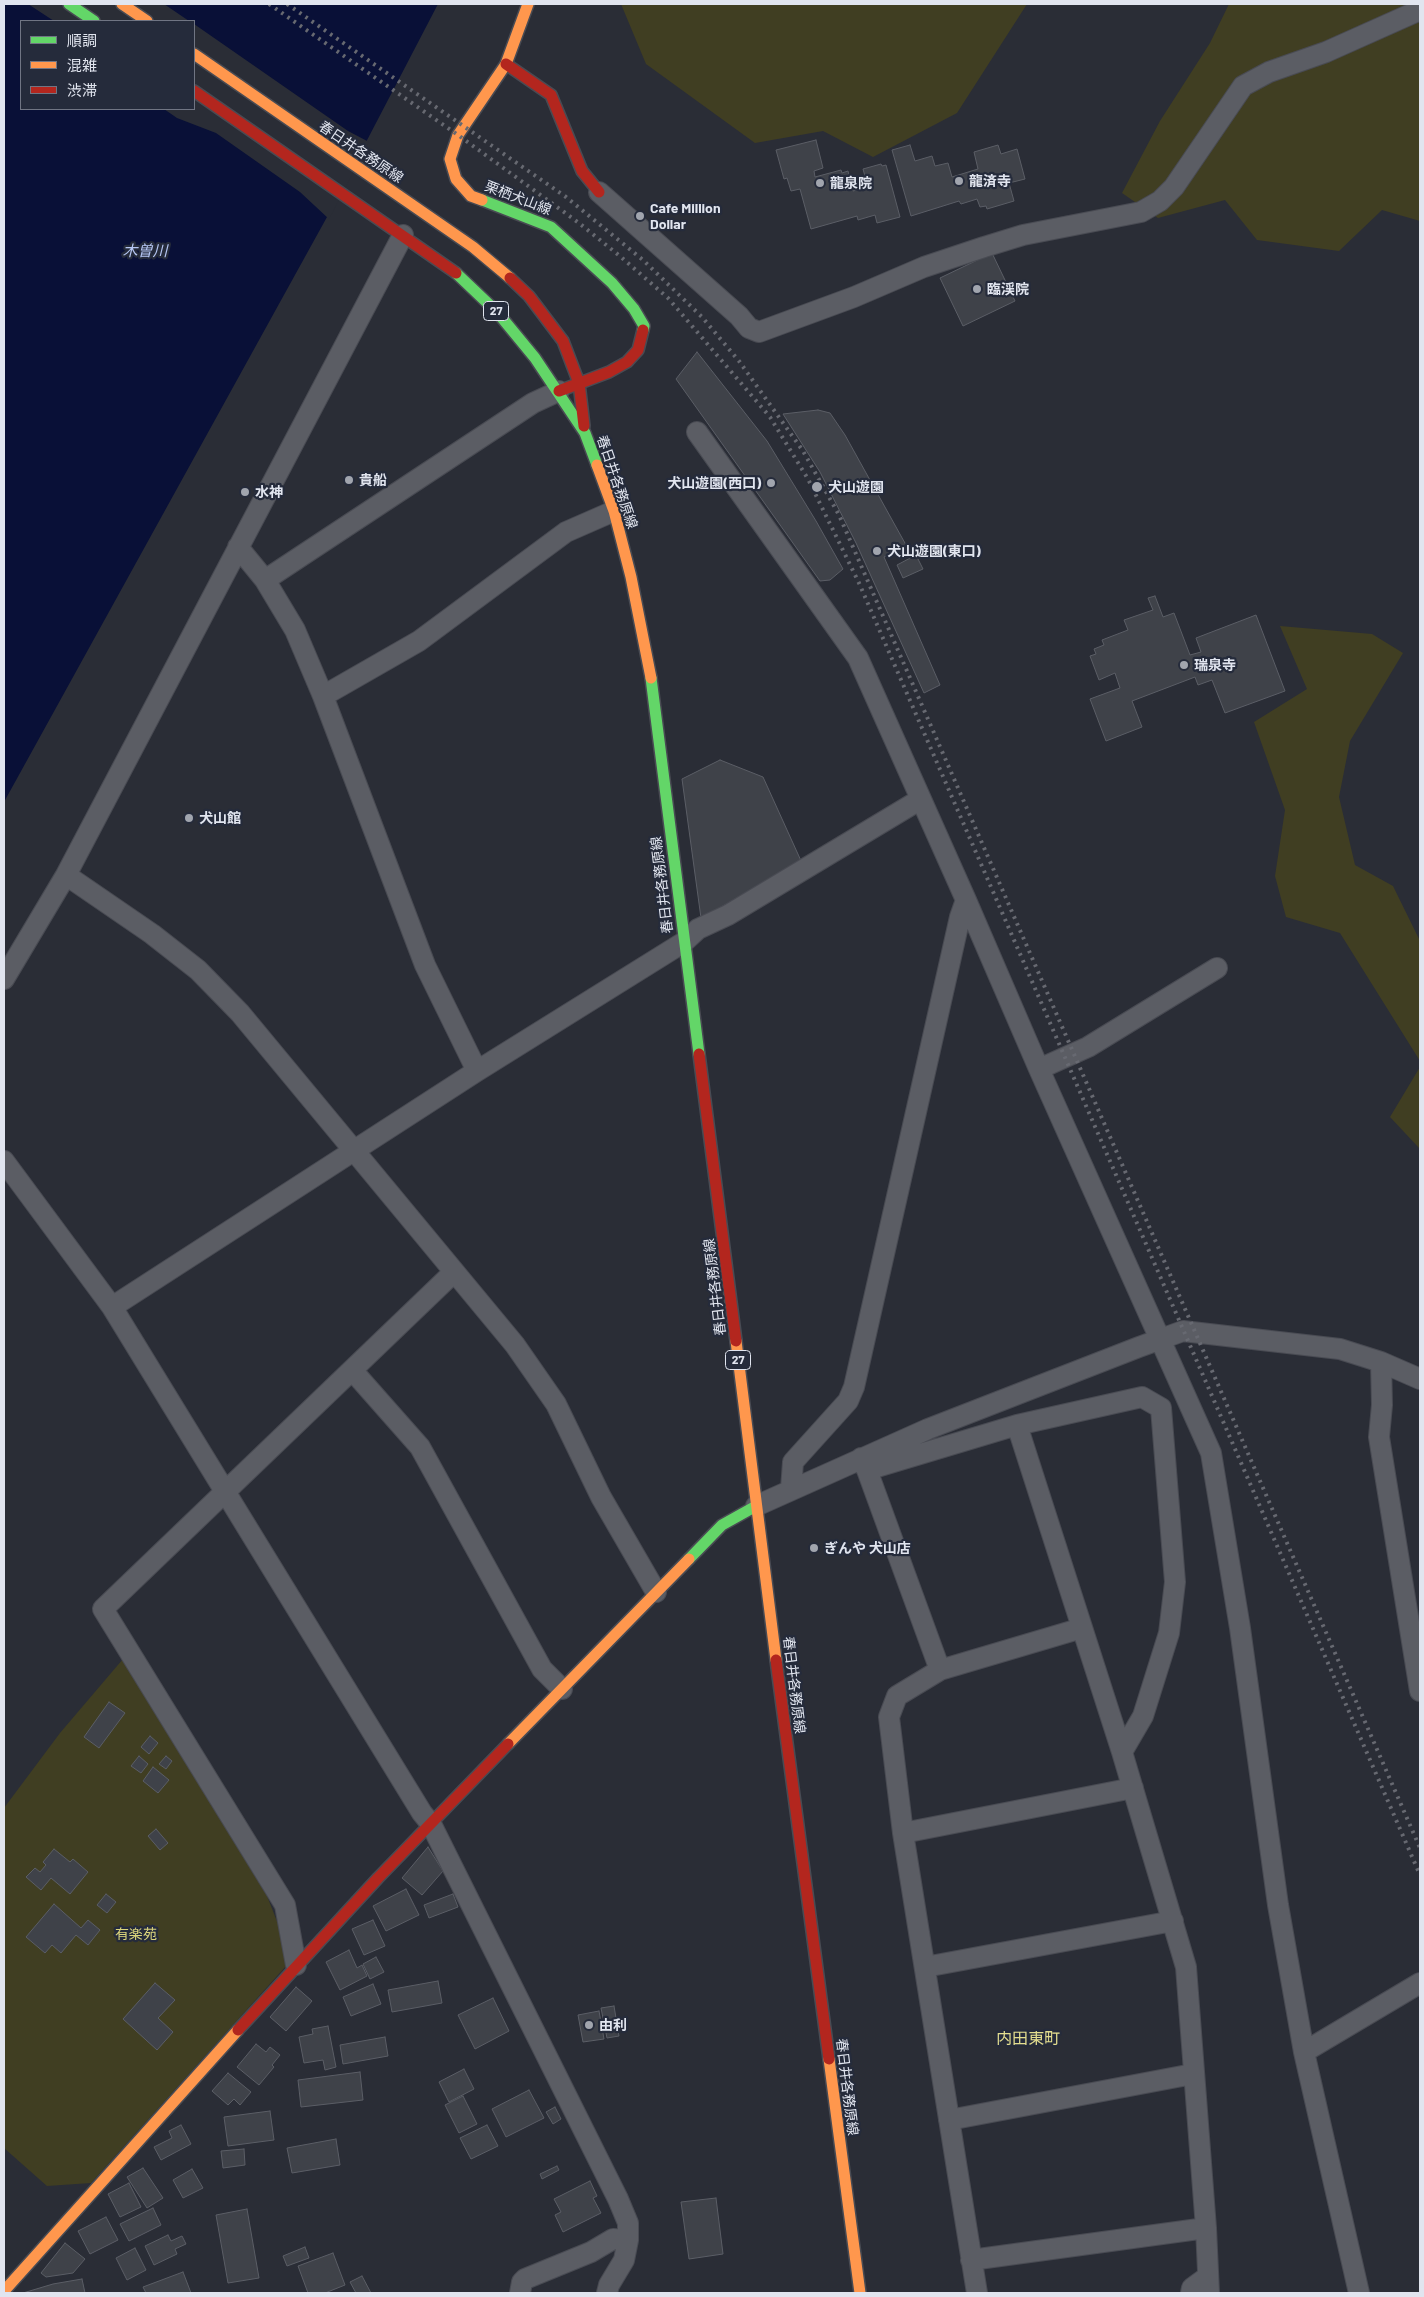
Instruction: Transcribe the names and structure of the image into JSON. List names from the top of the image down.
{
  "streets": {
    "main road": ["春日井各務原線", "栗栖犬山線", "27"]
  },
  "crossings": [
    ["春日井各務原線", "栗栖犬山線"]
  ],
  "districts": ["内田東町"],
  "water": ["木曽川"],
  "parks": ["有楽苑"],
  "places": [
    "龍済寺",
    "龍泉院",
    "Cafe Million Dollar",
    "臨渓院",
    "貴船",
    "犬山遊園(西口)",
    "犬山遊園",
    "水神",
    "犬山遊園(東口)",
    "瑞泉寺",
    "犬山館",
    "ぎんや 犬山店",
    "由利"
  ],
  "legend": ["順調", "混雑", "渋滞"]
}
